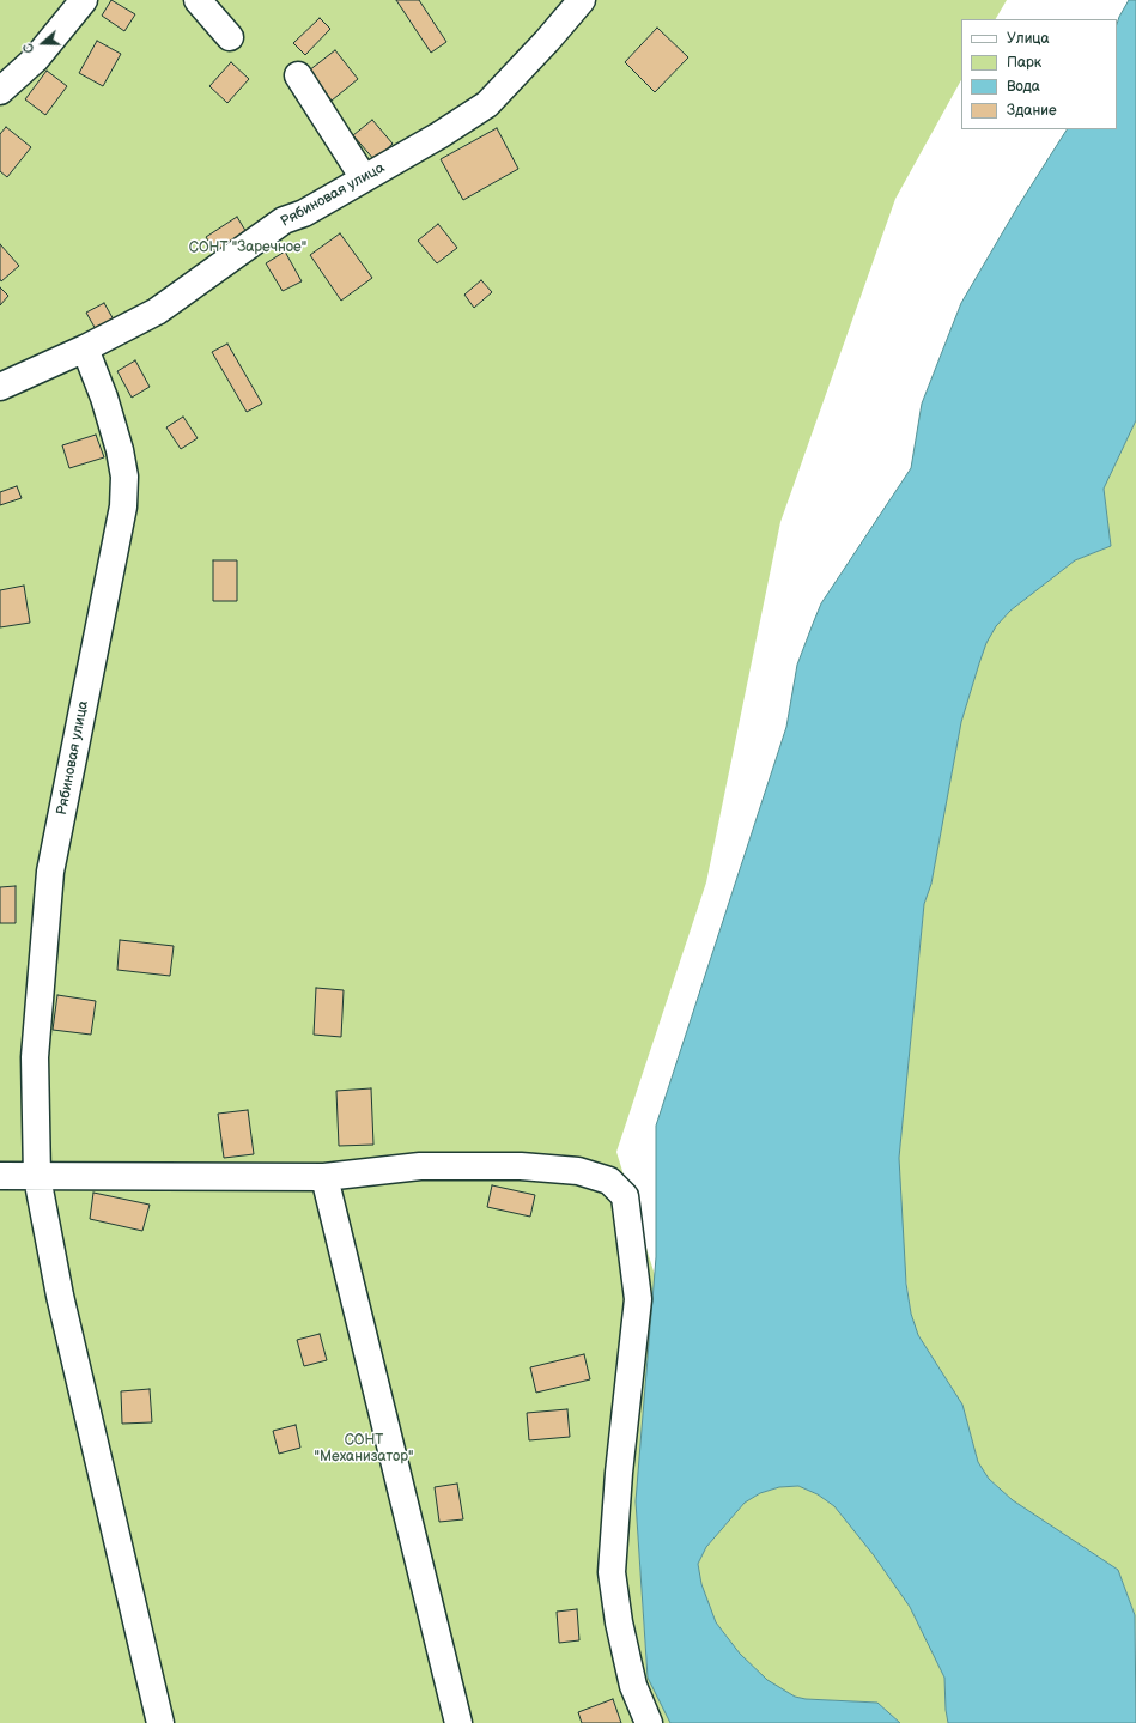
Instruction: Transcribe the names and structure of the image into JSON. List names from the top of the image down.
{
  "streets": {
    "street": ["Рябиновая улица"]
  },
  "parks": ["СОНТ \"Заречное\"", "СОНТ \"Механизатор\""],
  "legend": [
    "Улица",
    "Парк",
    "Вода",
    "Здание"
  ],
  "north": "left"
}
